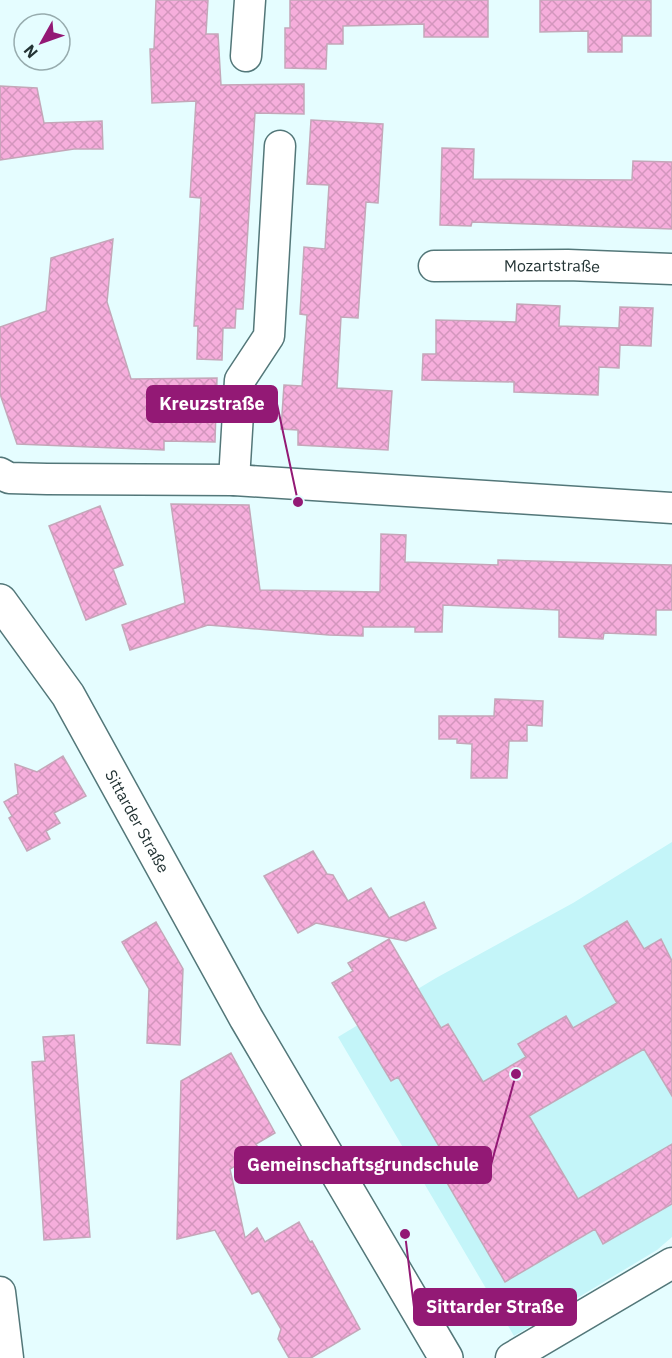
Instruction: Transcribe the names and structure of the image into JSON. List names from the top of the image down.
{
  "streets": {
    "street": ["Mozartstraße", "Sittarder Straße"]
  },
  "places": ["Kreuzstraße", "Gemeinschaftsgrundschule", "Sittarder Straße"],
  "north": "bottom left"
}
